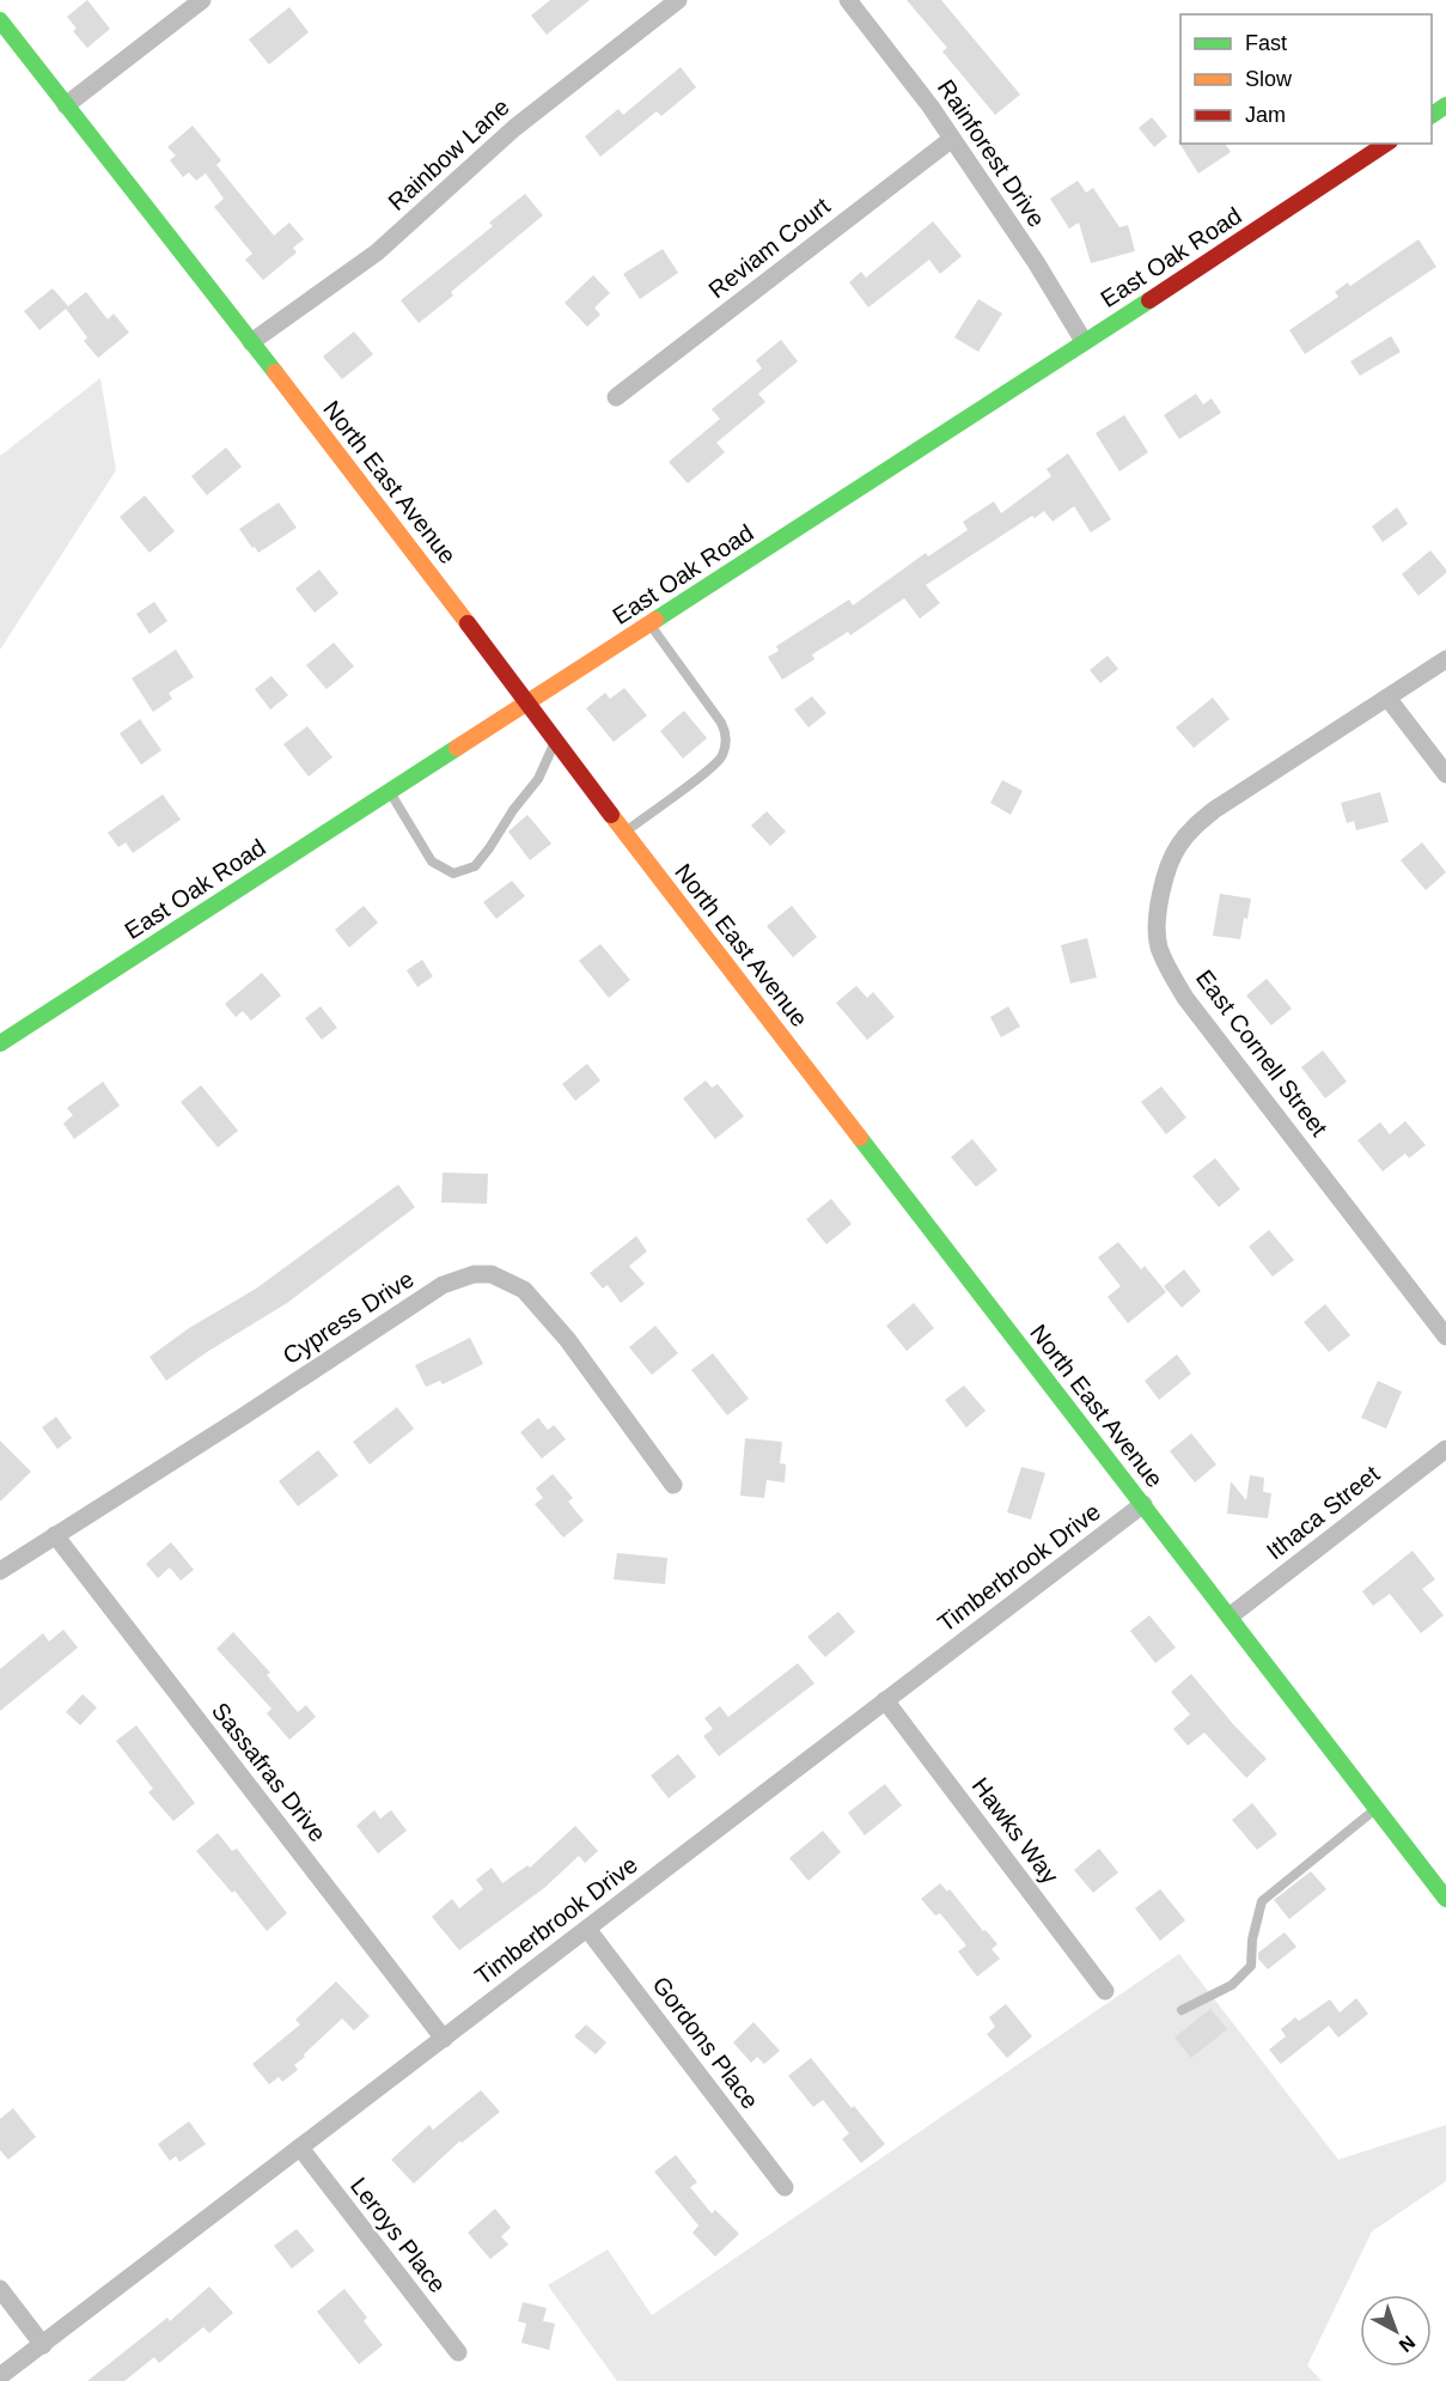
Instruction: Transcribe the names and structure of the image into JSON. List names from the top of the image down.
{
  "streets": {
    "street": [
      "Rainforest Drive",
      "Rainbow Lane",
      "Reviam Court",
      "East Oak Road",
      "North East Avenue",
      "East Cornell Street",
      "Cypress Drive",
      "Ithaca Street",
      "Timberbrook Drive",
      "Sassafras Drive",
      "Hawks Way",
      "Gordons Place",
      "Leroys Place"
    ]
  },
  "crossings": [
    ["Rainforest Drive", "Reviam Court"],
    ["Rainforest Drive", "East Oak Road"],
    ["Rainbow Lane", "North East Avenue"],
    ["East Oak Road", "North East Avenue"],
    ["North East Avenue", "Ithaca Street"],
    ["North East Avenue", "Timberbrook Drive"],
    ["Cypress Drive", "Sassafras Drive"],
    ["Timberbrook Drive", "Sassafras Drive"],
    ["Timberbrook Drive", "Hawks Way"],
    ["Timberbrook Drive", "Gordons Place"],
    ["Timberbrook Drive", "Leroys Place"]
  ],
  "legend": ["Fast", "Slow", "Jam"],
  "north": "bottom right"
}
